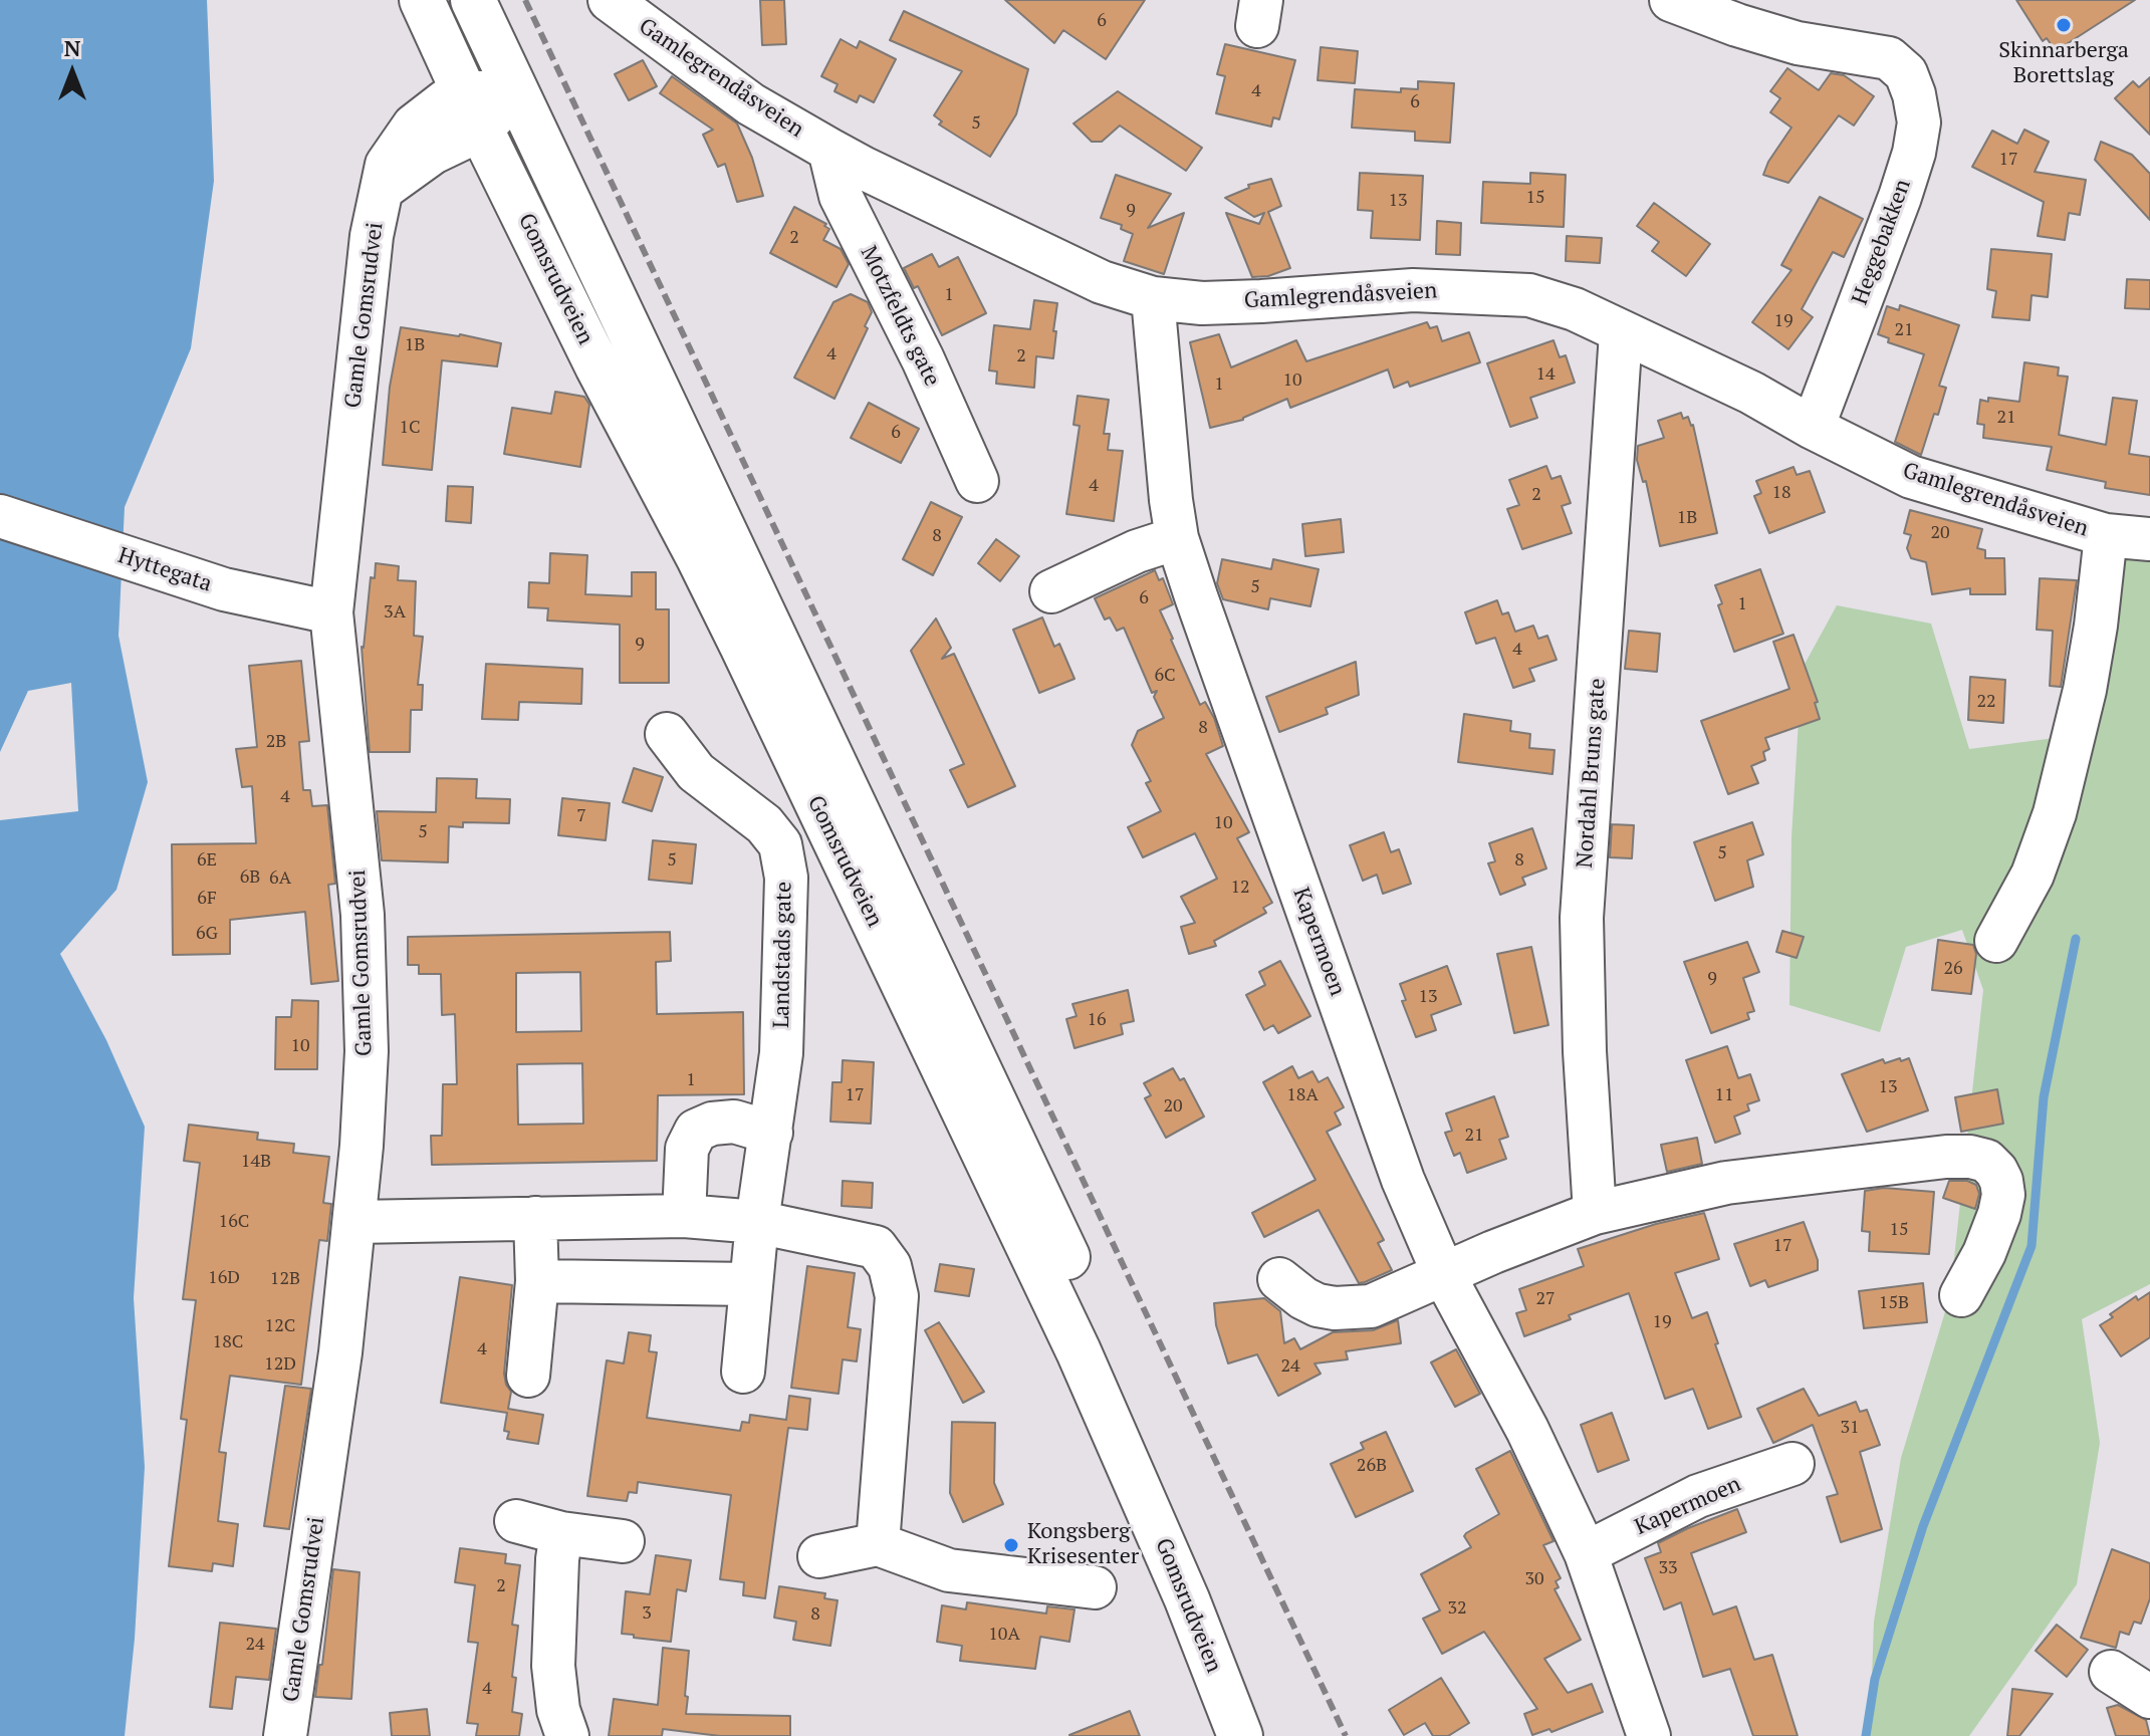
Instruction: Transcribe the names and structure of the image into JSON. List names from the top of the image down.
{
  "streets": {
    "main road": ["Gomsrudveien"],
    "street": [
      "Gamlegrendåsveien",
      "Heggebakken",
      "Gamle Gomsrudvei",
      "Motzfeldts gate",
      "Hyttegata",
      "Nordahl Bruns gate",
      "Kapermoen",
      "Landstads gate"
    ]
  },
  "crossings": [
    ["Gamlegrendåsveien", "Heggebakken"],
    ["Gamlegrendåsveien", "Motzfeldts gate"],
    ["Gamlegrendåsveien", "Nordahl Bruns gate"],
    ["Gamlegrendåsveien", "Kapermoen"],
    ["Gomsrudveien", "Gamle Gomsrudvei"],
    ["Gamle Gomsrudvei", "Hyttegata"]
  ],
  "places": ["Skinnarberga Borettslag", "Kongsberg Krisesenter"],
  "house_numbers": [
    "6",
    "4",
    "6",
    "5",
    "17",
    "15",
    "13",
    "9",
    "2",
    "1",
    "19",
    "21",
    "1B",
    "4",
    "2",
    "14",
    "10",
    "1",
    "21",
    "1C",
    "6",
    "4",
    "18",
    "2",
    "1B",
    "20",
    "8",
    "5",
    "6",
    "1",
    "3A",
    "9",
    "4",
    "6C",
    "22",
    "8",
    "2B",
    "4",
    "7",
    "10",
    "5",
    "5",
    "6E",
    "5",
    "8",
    "6B",
    "6A",
    "12",
    "6F",
    "6G",
    "26",
    "9",
    "13",
    "16",
    "10",
    "1",
    "13",
    "17",
    "18A",
    "11",
    "20",
    "21",
    "14B",
    "16C",
    "15",
    "17",
    "16D",
    "12B",
    "27",
    "15B",
    "19",
    "12C",
    "18C",
    "4",
    "12D",
    "24",
    "31",
    "26B",
    "33",
    "30",
    "2",
    "32",
    "3",
    "8",
    "10A",
    "24",
    "4"
  ],
  "north": "top"
}
